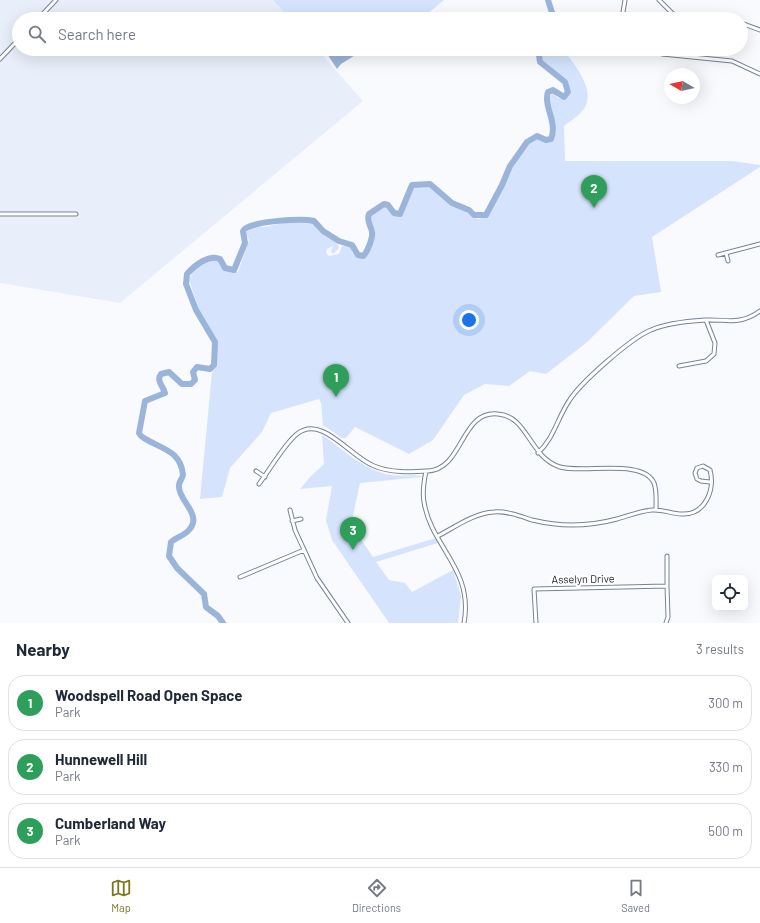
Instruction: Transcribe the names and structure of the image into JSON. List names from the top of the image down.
{
  "streets": {
    "street": ["Asselyn Drive"]
  },
  "north": "left",
  "page": {
    "search": "Search here",
    "pins": ["2", "1", "3"],
    "heading": ["Nearby", "3 results"],
    "list": [
      {
        "mark": "1",
        "name": "Woodspell Road Open Space",
        "note": "Park",
        "value": "300 m"
      },
      {
        "mark": "2",
        "name": "Hunnewell Hill",
        "note": "Park",
        "value": "330 m"
      },
      {
        "mark": "3",
        "name": "Cumberland Way",
        "note": "Park",
        "value": "500 m"
      }
    ],
    "nav": ["Map", "Directions", "Saved"]
  }
}
